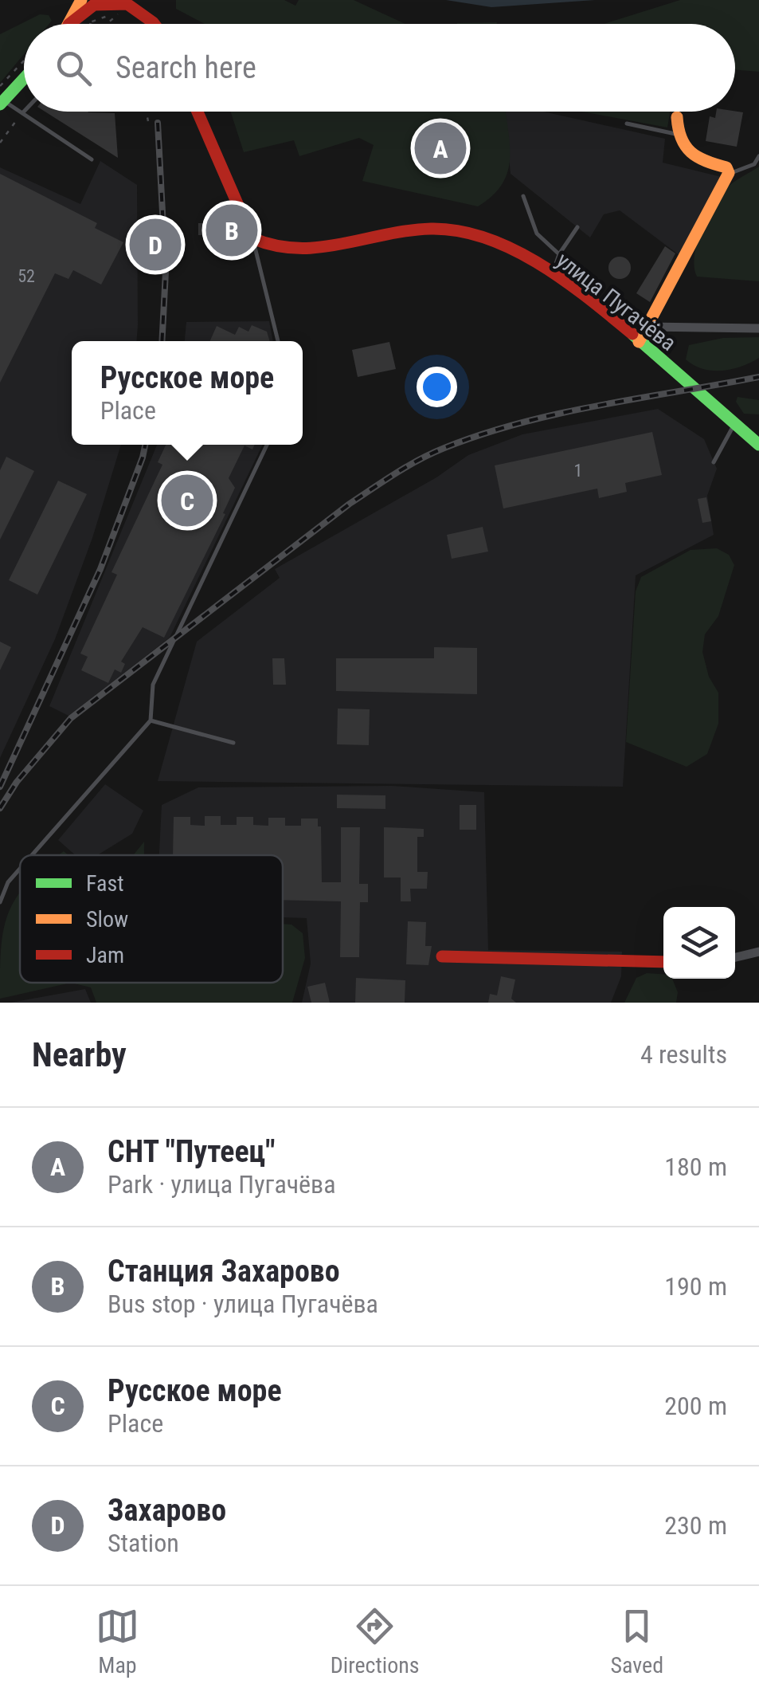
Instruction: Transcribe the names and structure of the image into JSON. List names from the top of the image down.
{
  "streets": {
    "street": ["улица Пугачёва"]
  },
  "house_numbers": ["52", "1"],
  "legend": ["Fast", "Slow", "Jam"],
  "page": {
    "search": "Search here",
    "pins": [
      "A",
      "B",
      "D",
      "C"
    ],
    "popup": ["Русское море", "Place"],
    "heading": ["Nearby", "4 results"],
    "list": [
      {
        "mark": "A",
        "name": "СНТ \"Путеец\"",
        "note": "Park · улица Пугачёва",
        "value": "180 m"
      },
      {
        "mark": "B",
        "name": "Станция Захарово",
        "note": "Bus stop · улица Пугачёва",
        "value": "190 m"
      },
      {
        "mark": "C",
        "name": "Русское море",
        "note": "Place",
        "value": "200 m"
      },
      {
        "mark": "D",
        "name": "Захарово",
        "note": "Station",
        "value": "230 m"
      }
    ],
    "nav": ["Map", "Directions", "Saved"]
  }
}
